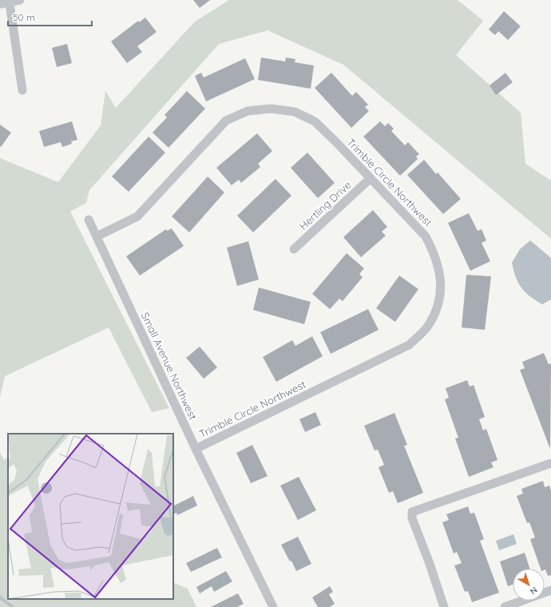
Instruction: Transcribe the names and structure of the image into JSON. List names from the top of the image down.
{
  "streets": {
    "street": ["Trimble Circle Northwest", "Hertling Drive", "Small Avenue Northwest"]
  },
  "crossings": [
    ["Trimble Circle Northwest", "Hertling Drive"],
    ["Trimble Circle Northwest", "Small Avenue Northwest"]
  ],
  "scale_bar": "50 m",
  "north": "bottom right"
}
